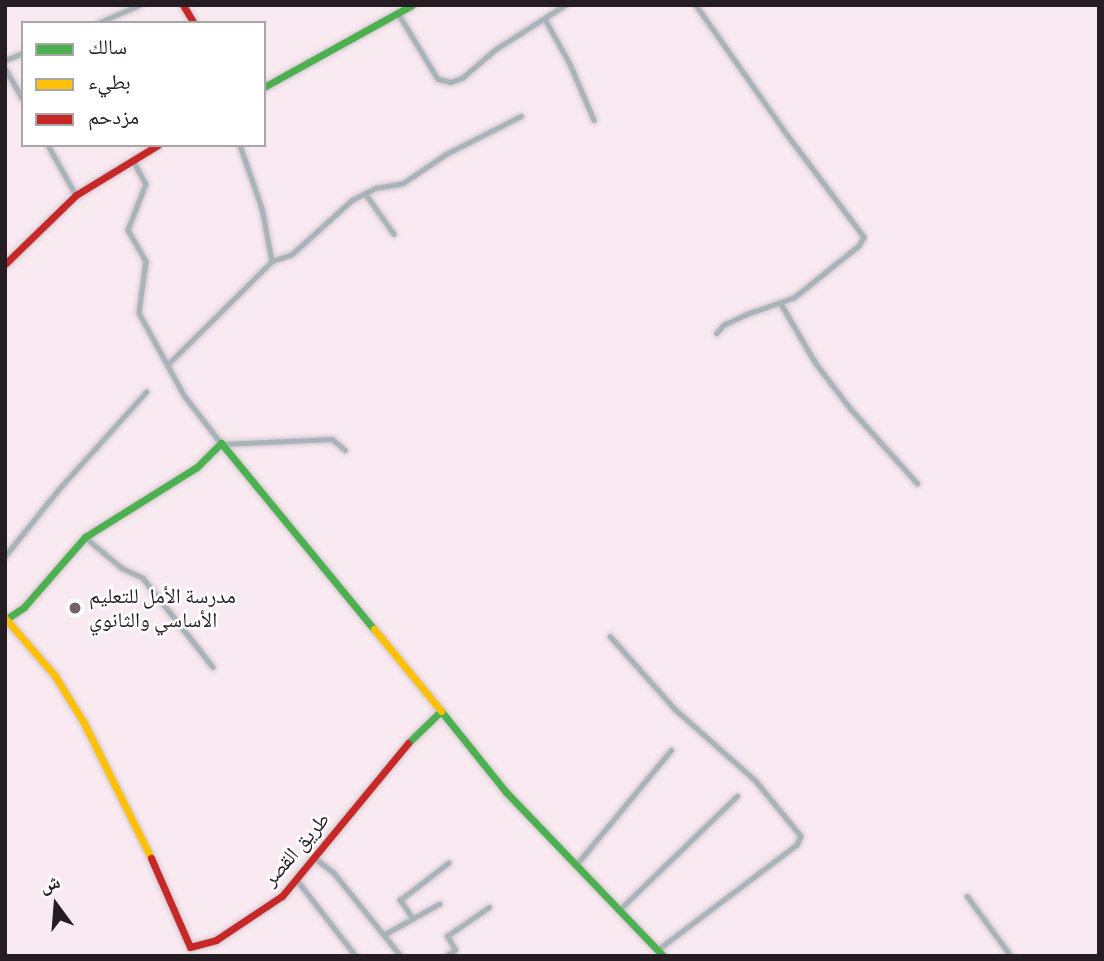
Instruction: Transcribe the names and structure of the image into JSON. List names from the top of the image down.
{
  "streets": {
    "street": ["طريق القصر"]
  },
  "places": ["مدرسة الأمل للتعليم الأساسي والثانوي"],
  "legend": ["سالك", "بطيء", "مزدحم"],
  "north": "top"
}
